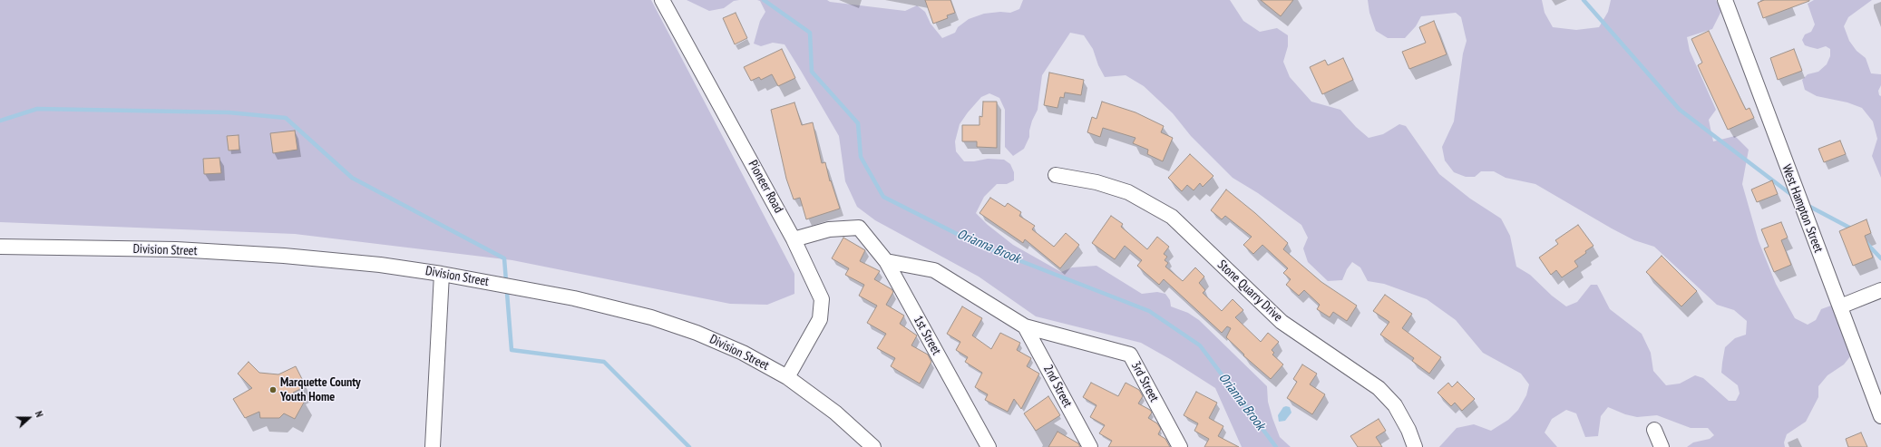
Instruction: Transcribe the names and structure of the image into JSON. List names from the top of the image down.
{
  "streets": {
    "street": [
      "Pioneer Road",
      "West Hampton Street",
      "Division Street",
      "Stone Quarry Drive",
      "1st Street",
      "3rd Street",
      "2nd Street"
    ]
  },
  "crossings": [
    ["Pioneer Road", "Division Street"],
    ["Pioneer Road", "1st Street"],
    ["3rd Street", "2nd Street"]
  ],
  "water": ["Orianna Brook"],
  "places": ["Marquette County Youth Home"],
  "north": "right"
}
